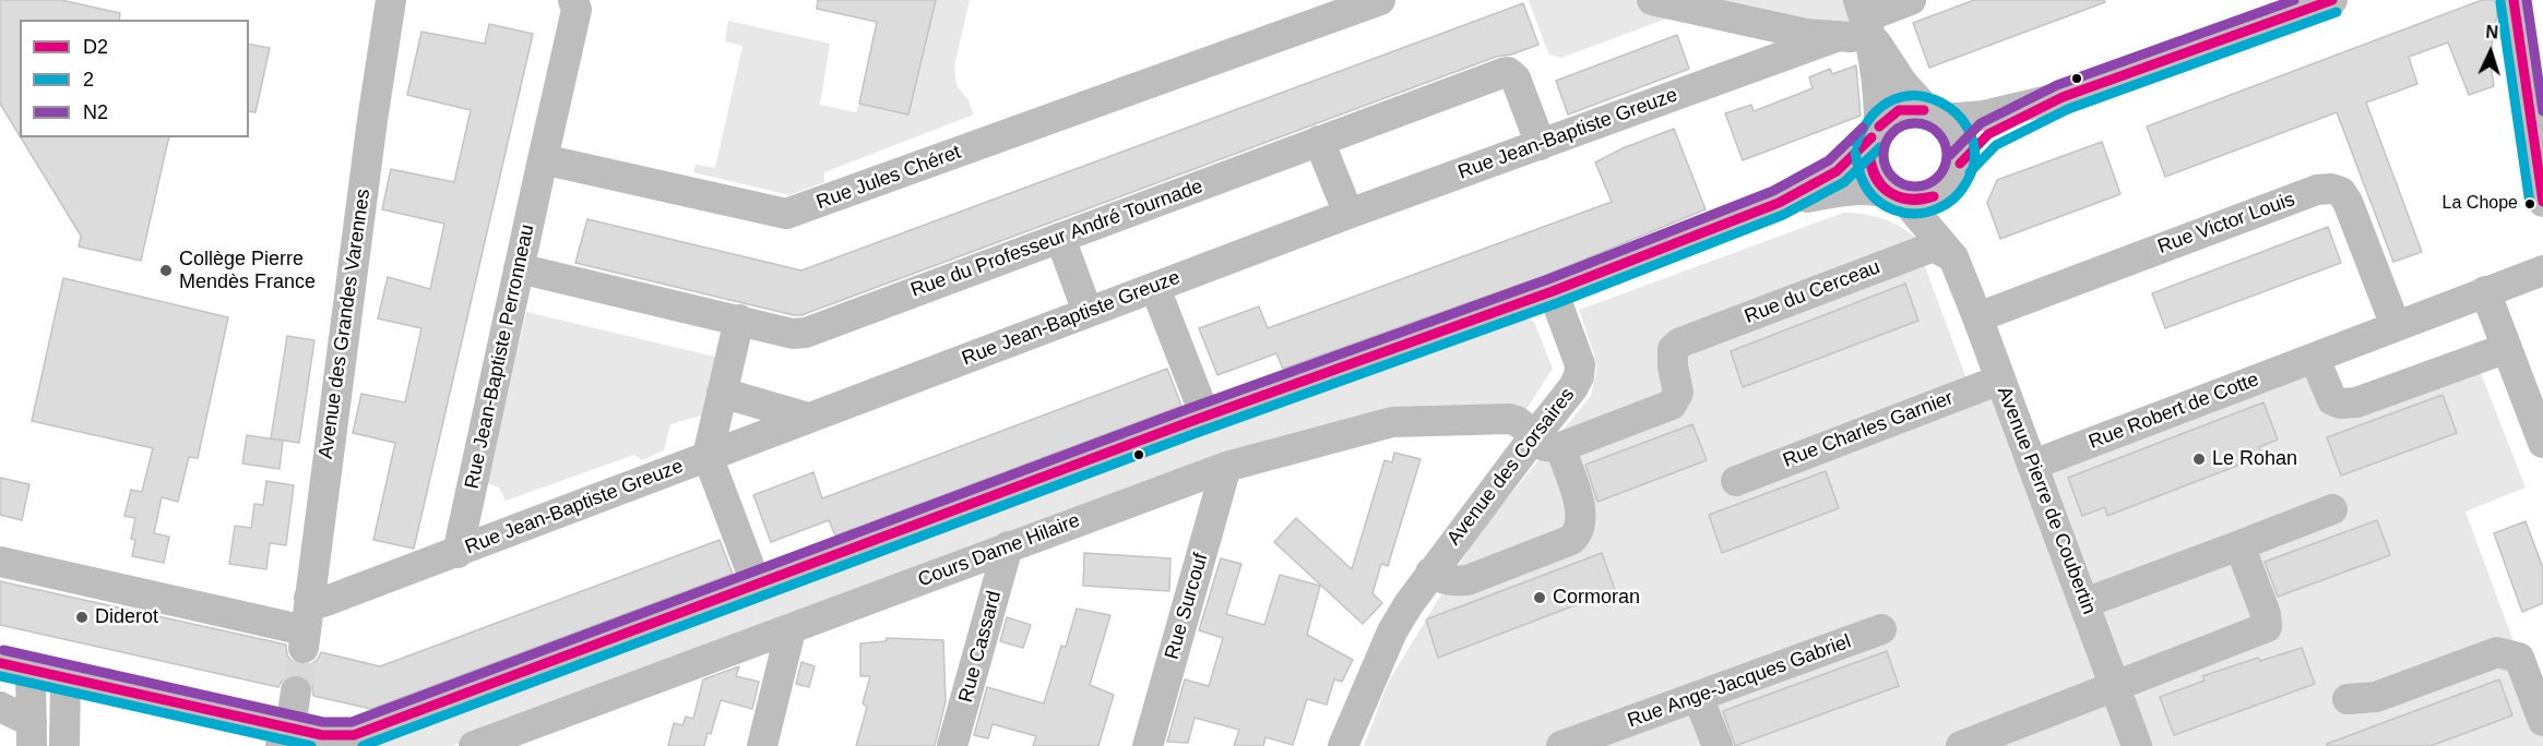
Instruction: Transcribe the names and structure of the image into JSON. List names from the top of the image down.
{
  "streets": {
    "street": [
      "Rue Jean-Baptiste Greuze",
      "Rue Jules Chéret",
      "Rue Victor Louis",
      "Rue du Professeur André Tournade",
      "Rue du Cerceau",
      "Avenue des Grandes Varennes",
      "Rue Jean-Baptiste Perronneau",
      "Rue Robert de Cotte",
      "Rue Charles Garnier",
      "Avenue des Corsaires",
      "Avenue Pierre de Coubertin",
      "Cours Dame Hilaire",
      "Rue Surcouf",
      "Rue Cassard",
      "Rue Ange-Jacques Gabriel"
    ]
  },
  "crossings": [
    ["Rue Jean-Baptiste Greuze", "Rue du Professeur André Tournade"],
    ["Rue Jean-Baptiste Greuze", "Avenue des Grandes Varennes"],
    ["Rue Jean-Baptiste Greuze", "Rue Jean-Baptiste Perronneau"],
    ["Rue Jules Chéret", "Rue Jean-Baptiste Perronneau"],
    ["Rue Victor Louis", "Rue Robert de Cotte"],
    ["Rue Victor Louis", "Avenue Pierre de Coubertin"],
    ["Rue du Professeur André Tournade", "Rue Jean-Baptiste Perronneau"],
    ["Rue du Cerceau", "Avenue des Corsaires"],
    ["Rue du Cerceau", "Avenue Pierre de Coubertin"],
    ["Rue du Cerceau", "Cours Dame Hilaire"],
    ["Rue Robert de Cotte", "Avenue Pierre de Coubertin"],
    ["Rue Charles Garnier", "Avenue Pierre de Coubertin"],
    ["Avenue des Corsaires", "Cours Dame Hilaire"],
    ["Cours Dame Hilaire", "Rue Surcouf"],
    ["Cours Dame Hilaire", "Rue Cassard"]
  ],
  "places": [
    "La Chope",
    "Collège Pierre Mendès France",
    "Le Rohan",
    "Cormoran",
    "Diderot"
  ],
  "lines": ["transit line D2", "transit line N2", "transit line 2"],
  "legend": ["D2", "2", "N2"],
  "north": "top"
}
